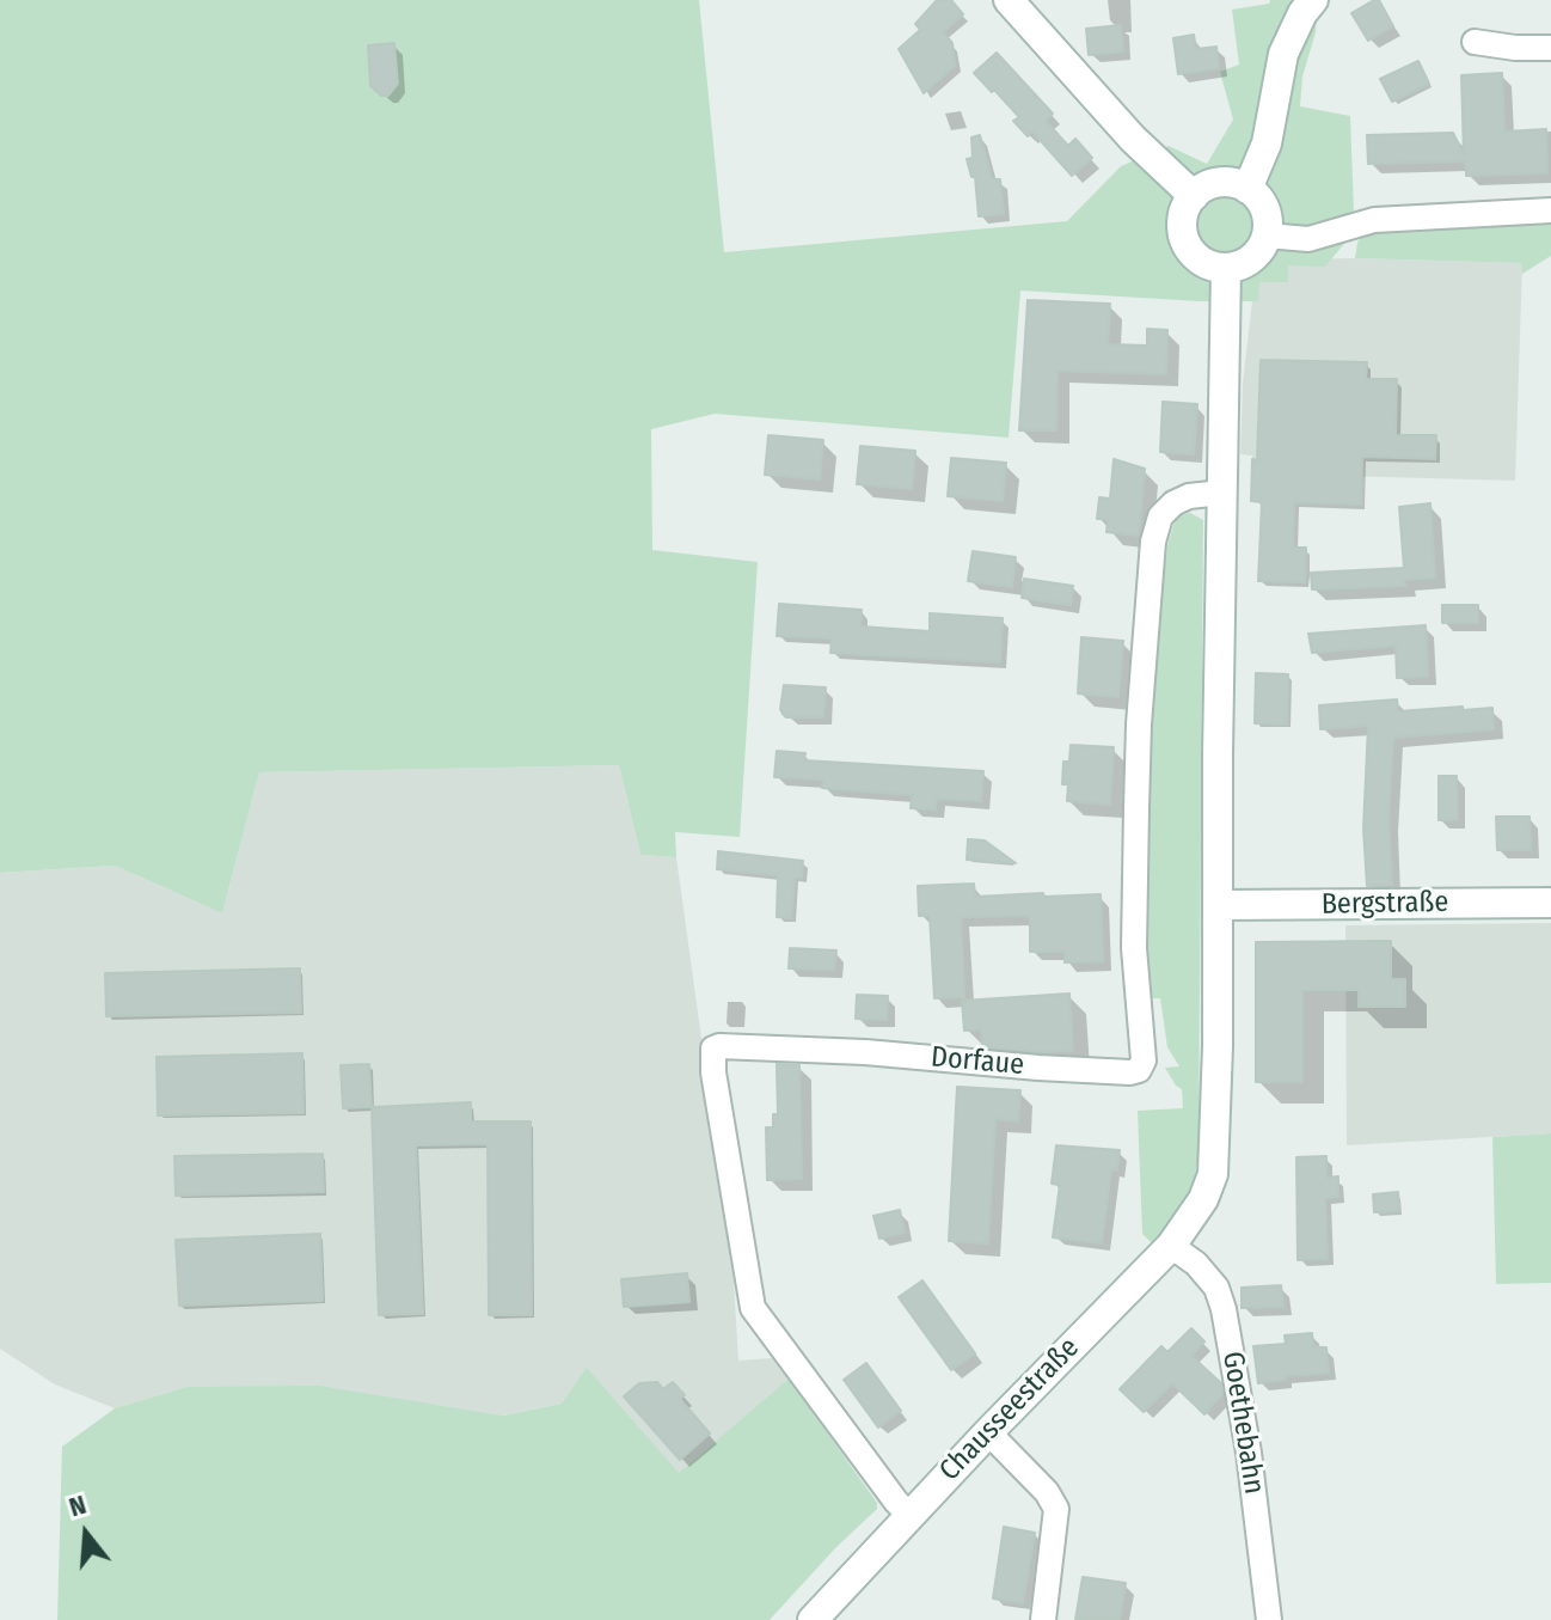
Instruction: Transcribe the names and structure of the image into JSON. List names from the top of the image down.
{
  "streets": {
    "street": [
      "Bergstraße",
      "Dorfaue",
      "Chausseestraße",
      "Goethebahn"
    ]
  },
  "crossings": [
    ["Bergstraße", "Chausseestraße"],
    ["Dorfaue", "Chausseestraße"],
    ["Chausseestraße", "Goethebahn"]
  ],
  "north": "top"
}
